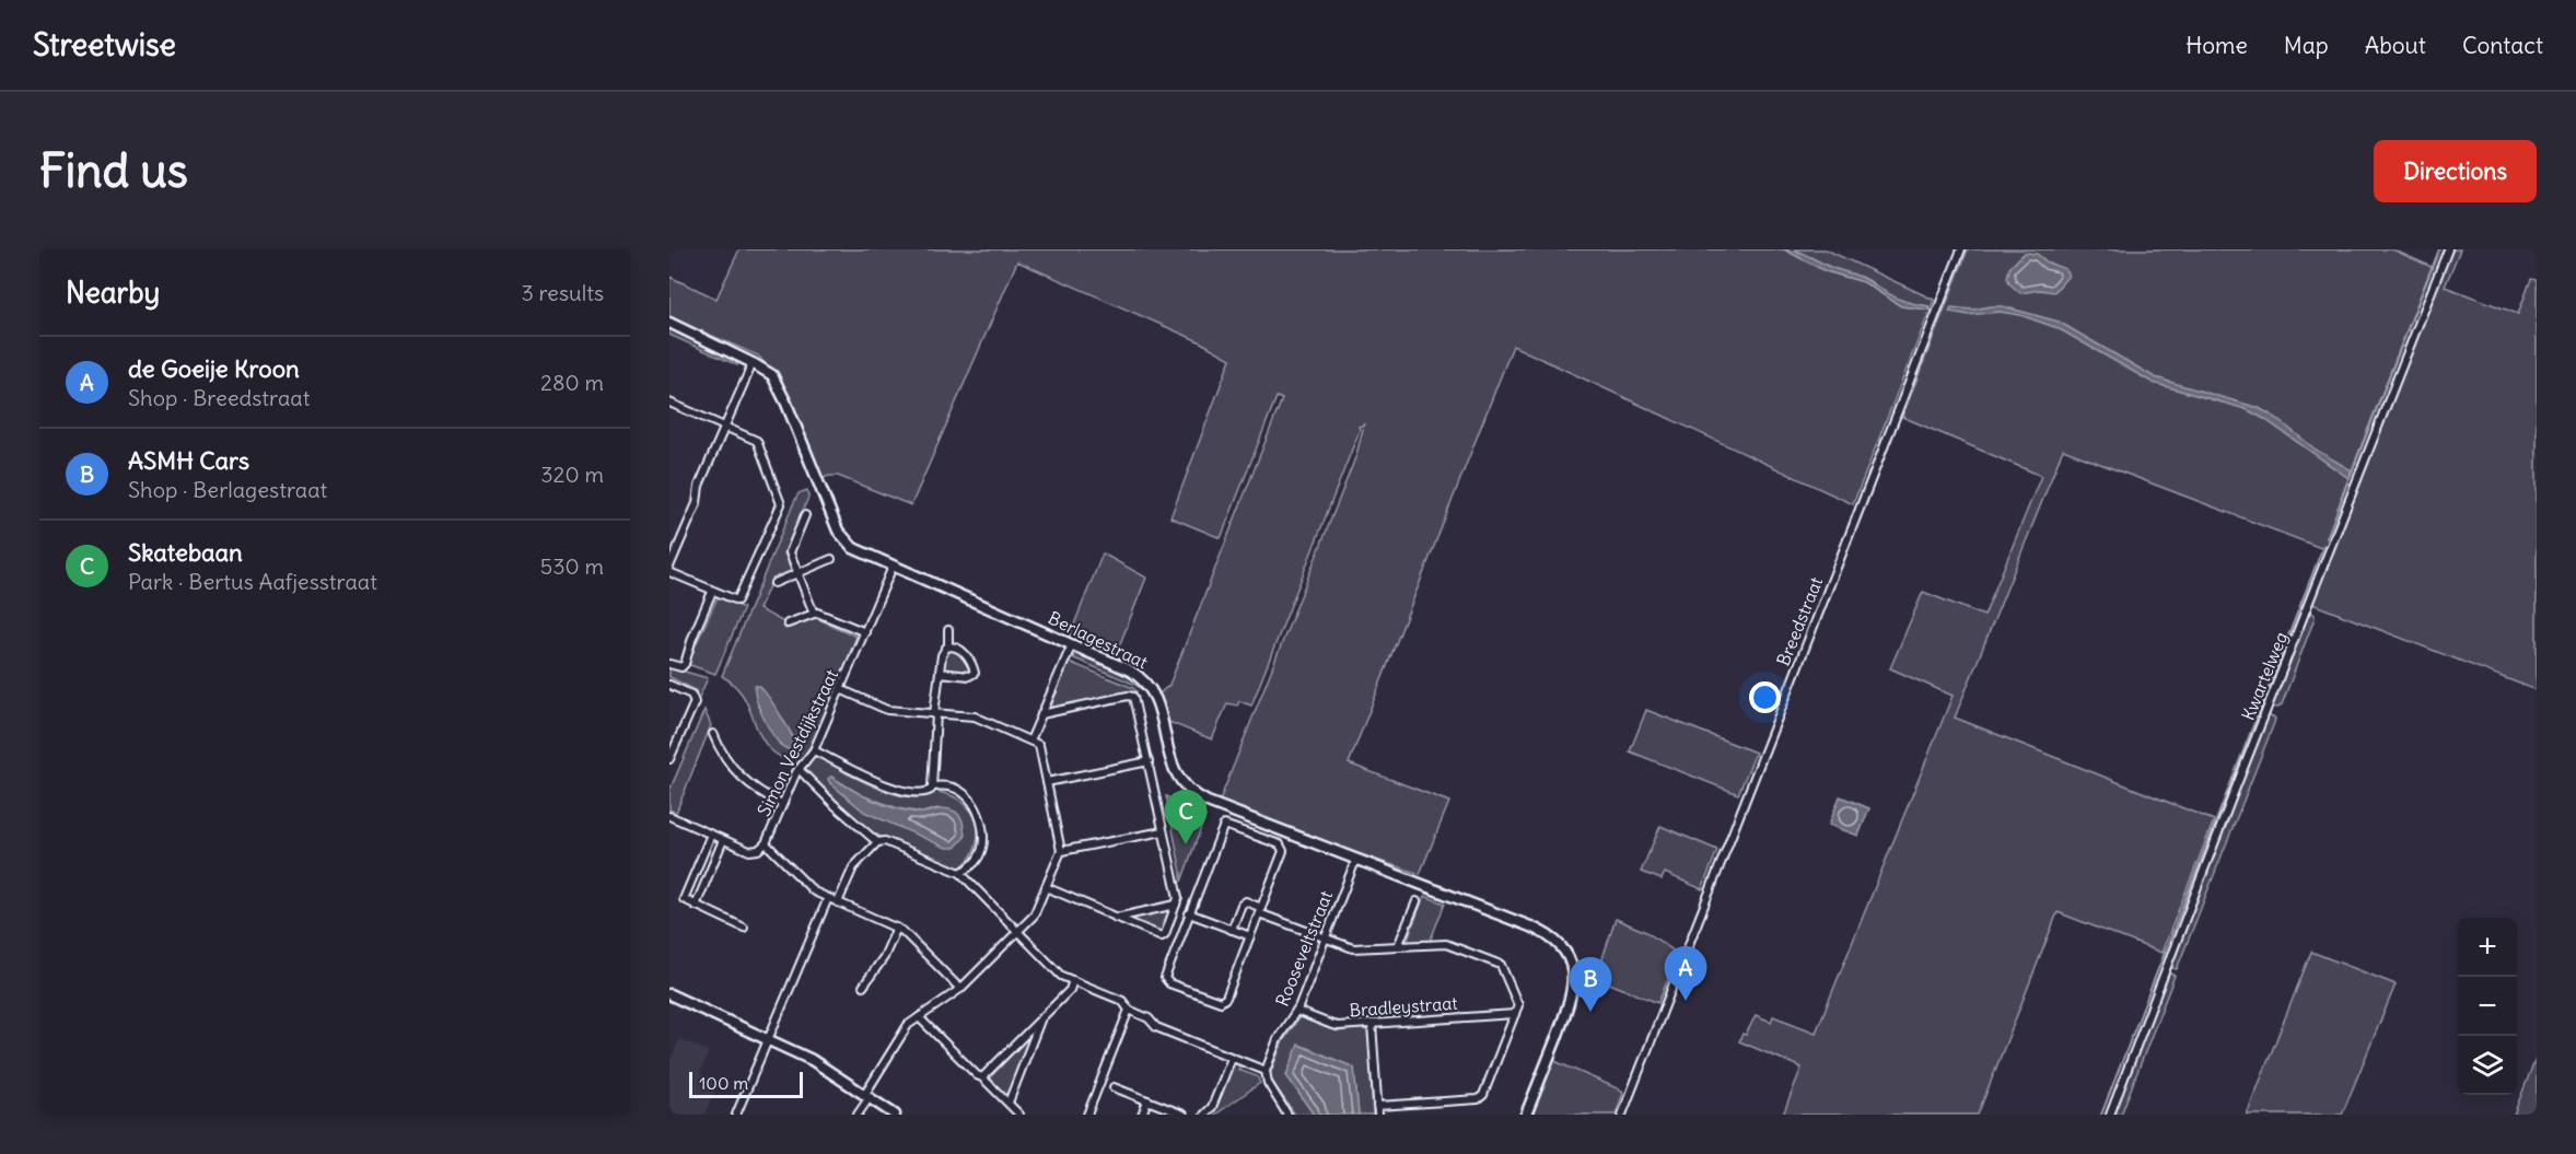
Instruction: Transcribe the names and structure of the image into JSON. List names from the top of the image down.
{
  "streets": {
    "street": [
      "Breedstraat",
      "Berlagestraat",
      "Kwartelweg",
      "Simon Vestdijkstraat",
      "Rooseveltstraat",
      "Bradleystraat"
    ]
  },
  "crossings": [
    ["Berlagestraat", "Simon Vestdijkstraat"],
    ["Berlagestraat", "Rooseveltstraat"],
    ["Rooseveltstraat", "Bradleystraat"]
  ],
  "scale_bar": "100 m",
  "page": {
    "header": "Streetwise",
    "nav": [
      "Home",
      "Map",
      "About",
      "Contact"
    ],
    "buttons": "Directions",
    "title": "Find us",
    "heading": ["Nearby", "3 results"],
    "list": [
      {
        "mark": "A",
        "name": "de Goeije Kroon",
        "note": "Shop · Breedstraat",
        "value": "280 m"
      },
      {
        "mark": "B",
        "name": "ASMH Cars",
        "note": "Shop · Berlagestraat",
        "value": "320 m"
      },
      {
        "mark": "C",
        "name": "Skatebaan",
        "note": "Park · Bertus Aafjesstraat",
        "value": "530 m"
      }
    ],
    "pins": ["C", "A", "B"],
    "map_buttons": ["+", "−"],
    "scale": "100 m"
  }
}
